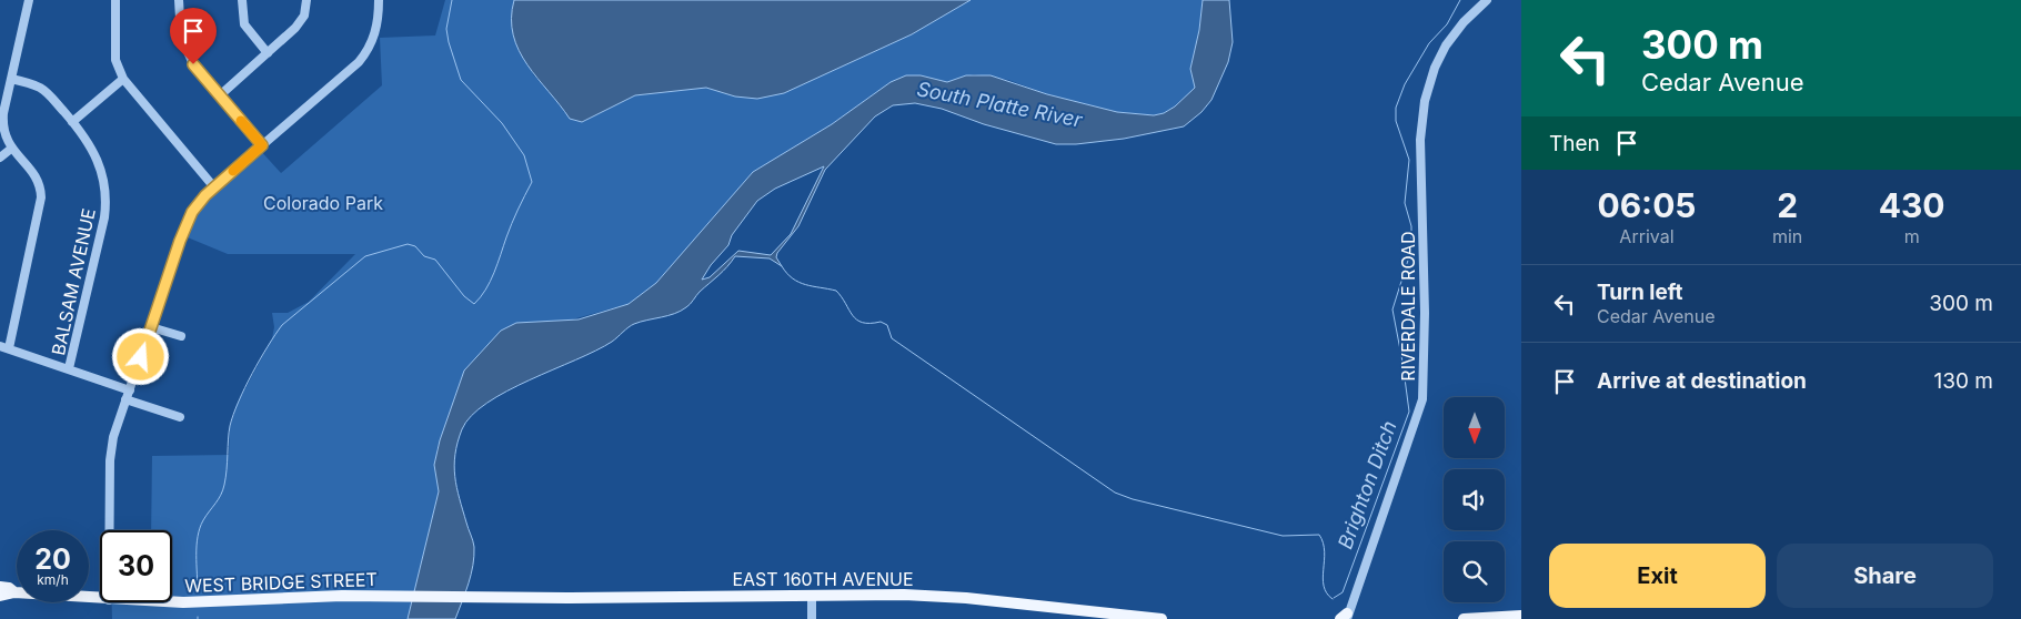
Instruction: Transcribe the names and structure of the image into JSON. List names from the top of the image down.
{
  "streets": {
    "main road": ["EAST 160TH AVENUE", "WEST BRIDGE STREET"],
    "street": ["BALSAM AVENUE", "RIVERDALE ROAD"]
  },
  "crossings": [
    ["EAST 160TH AVENUE", "WEST BRIDGE STREET"]
  ],
  "water": ["South Platte River", "Brighton Ditch"],
  "parks": ["Colorado Park"],
  "north": "bottom",
  "page": {
    "turn": ["300 m", "Cedar Avenue"],
    "then": "Then",
    "eta": [
      "06:05",
      "Arrival",
      "2",
      "min",
      "430",
      "m"
    ],
    "list": [
      {
        "name": "Turn left",
        "note": "Cedar Avenue",
        "value": "300 m"
      },
      {
        "name": "Arrive at destination",
        "value": "130 m"
      }
    ],
    "speed": "20 km/h",
    "limit": "30",
    "buttons": ["Exit", "Share"]
  }
}
